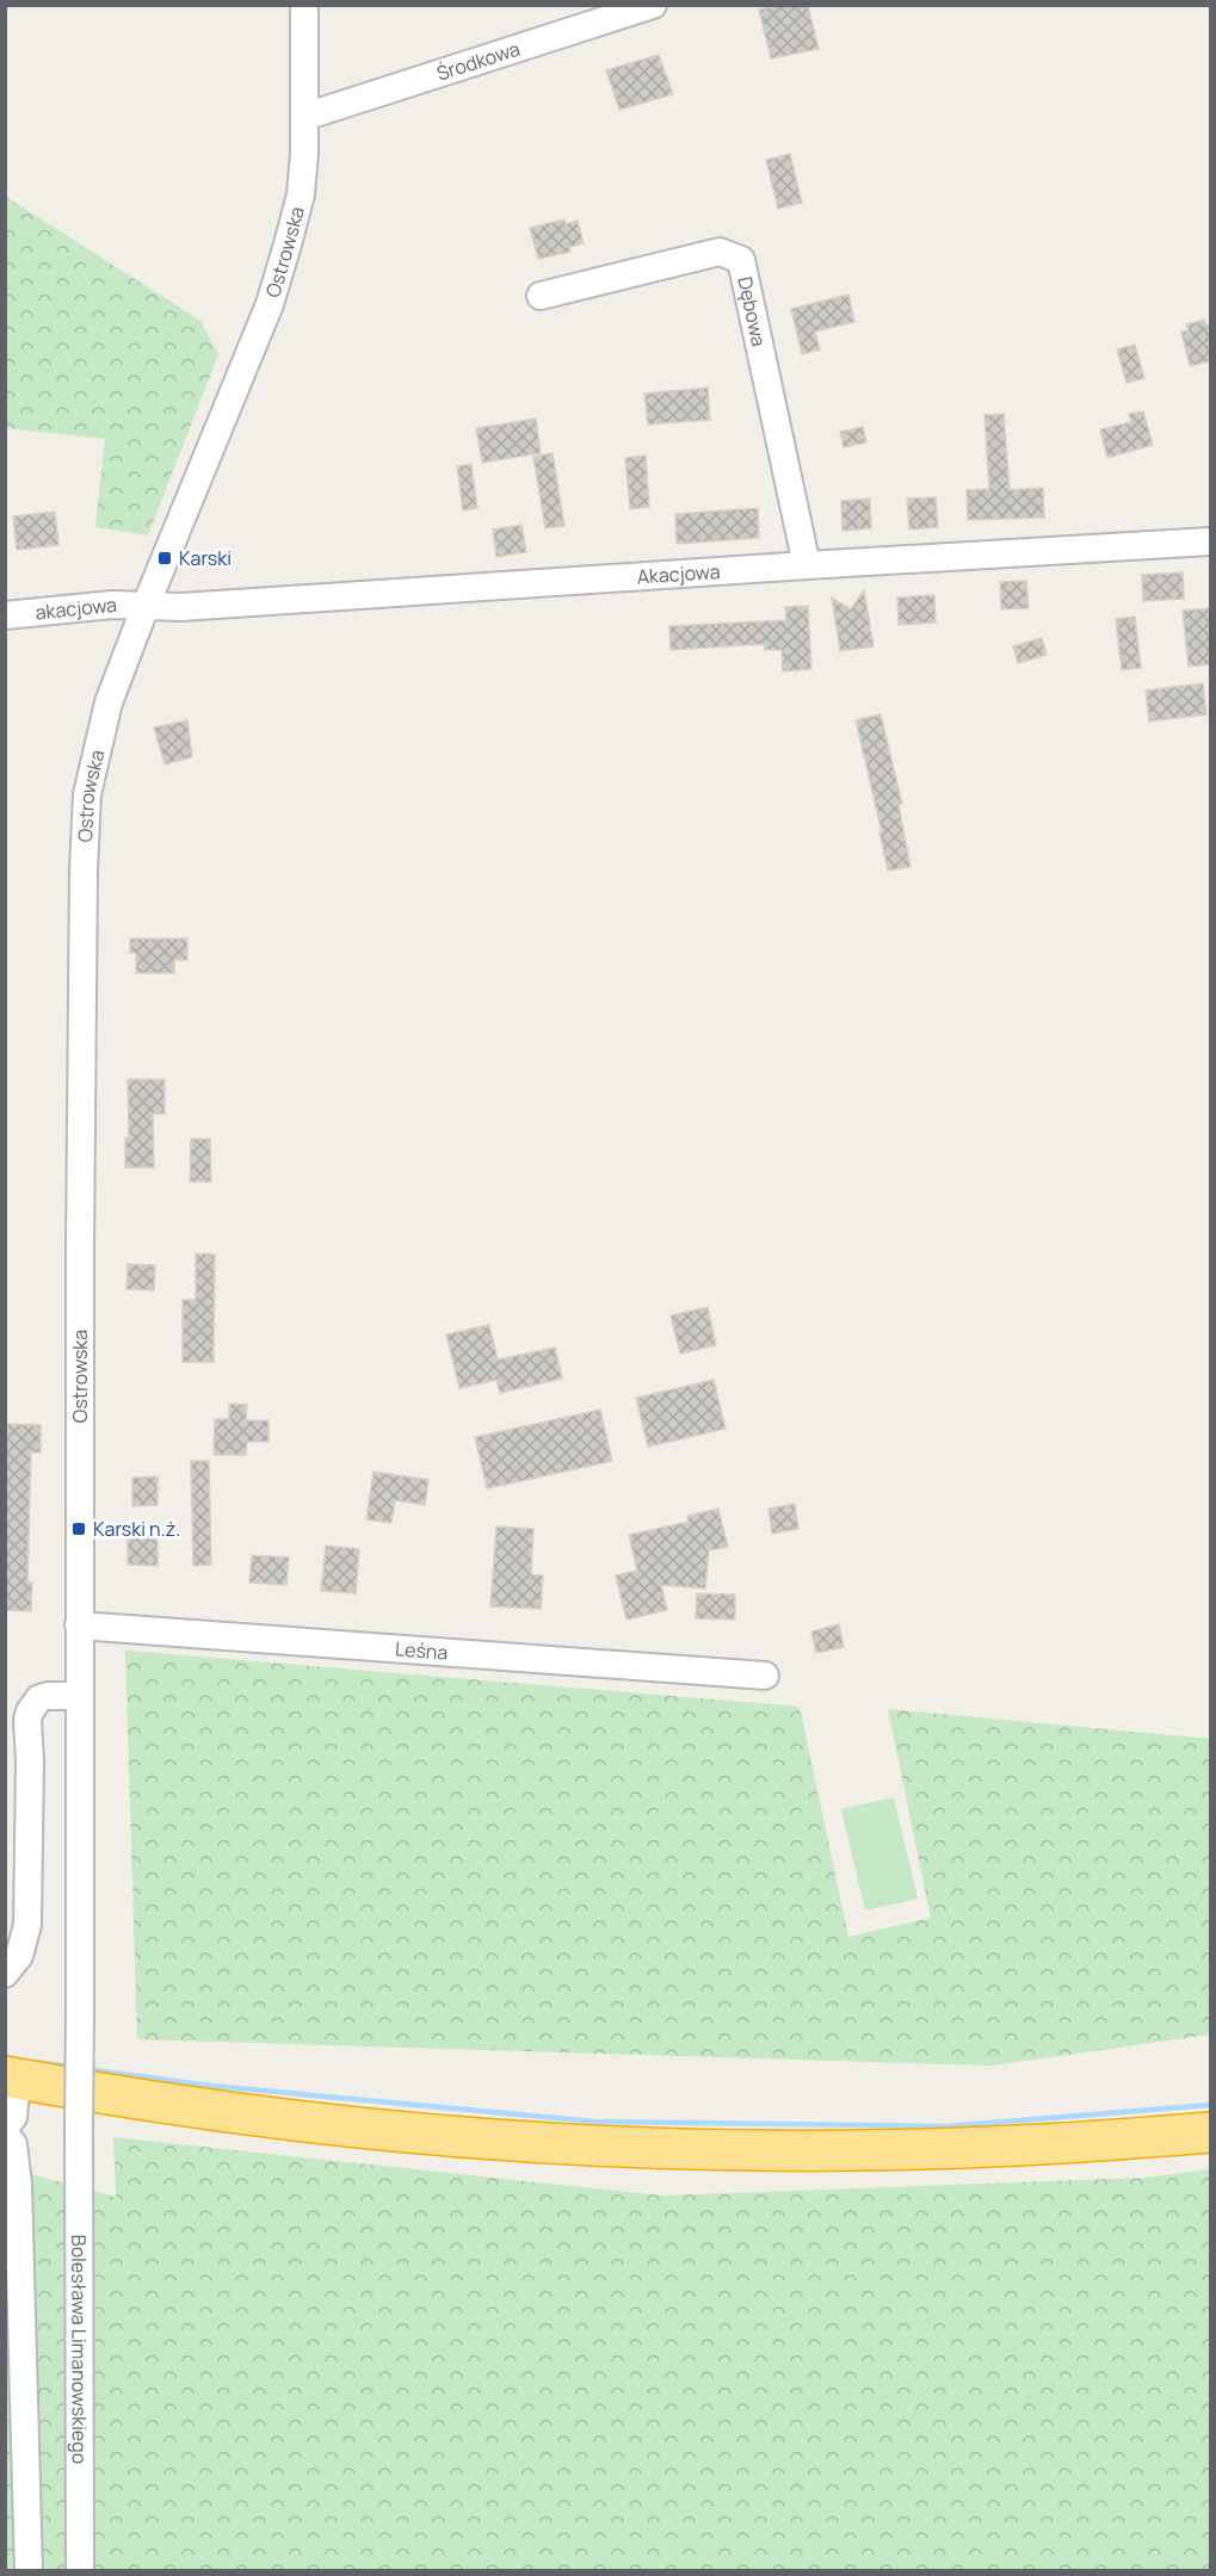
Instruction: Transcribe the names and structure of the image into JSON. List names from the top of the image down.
{
  "streets": {
    "street": [
      "Środkowa",
      "Ostrowska",
      "Dębowa",
      "Akacjowa",
      "akacjowa",
      "Leśna",
      "Bolesława Limanowskiego"
    ]
  },
  "crossings": [
    ["Środkowa", "Ostrowska"],
    ["Ostrowska", "Akacjowa"],
    ["Ostrowska", "akacjowa"],
    ["Ostrowska", "Leśna"],
    ["Ostrowska", "Bolesława Limanowskiego"],
    ["Dębowa", "Akacjowa"],
    ["Akacjowa", "akacjowa"]
  ],
  "places": {
    "transit": ["Karski", "Karski n.ż."]
  }
}
